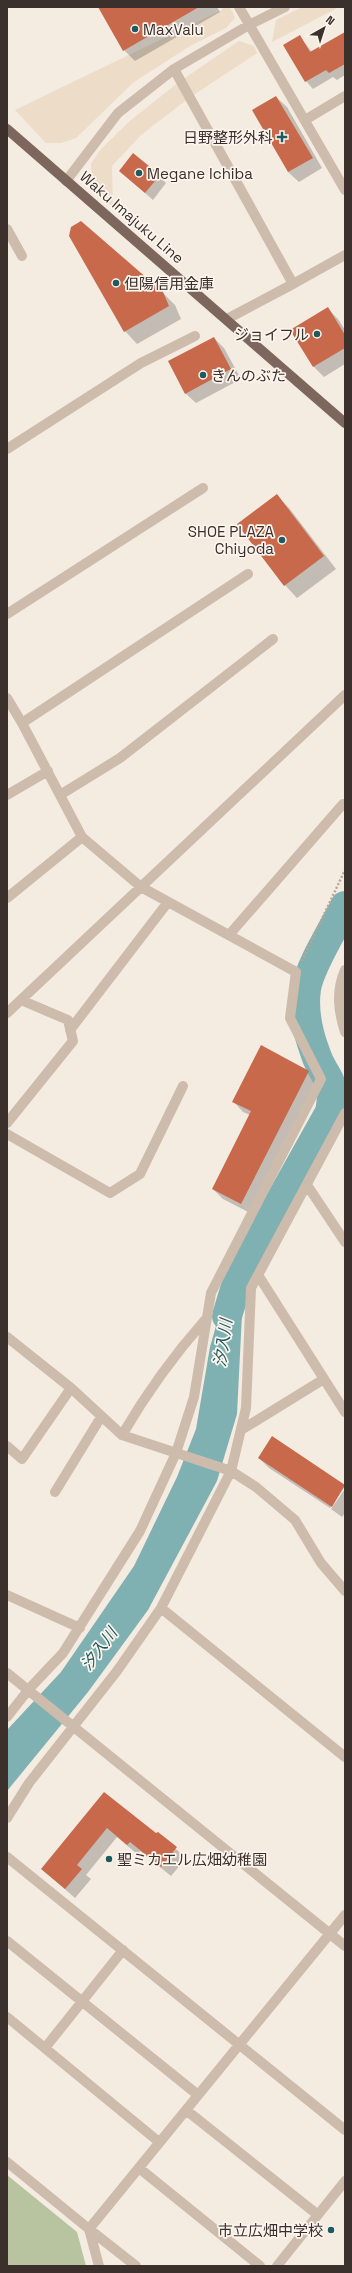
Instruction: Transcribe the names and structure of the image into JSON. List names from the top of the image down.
{
  "streets": {
    "main road": ["Waku Imajuku Line"]
  },
  "water": ["汐入川"],
  "places": {
    "other": [
      "MaxValu",
      "Megane Ichiba",
      "但陽信用金庫",
      "ジョイフル",
      "きんのぶた",
      "SHOE PLAZA Chiyoda",
      "聖ミカエル広畑幼稚園",
      "市立広畑中学校"
    ],
    "health": ["日野整形外科"]
  },
  "north": "top right"
}
